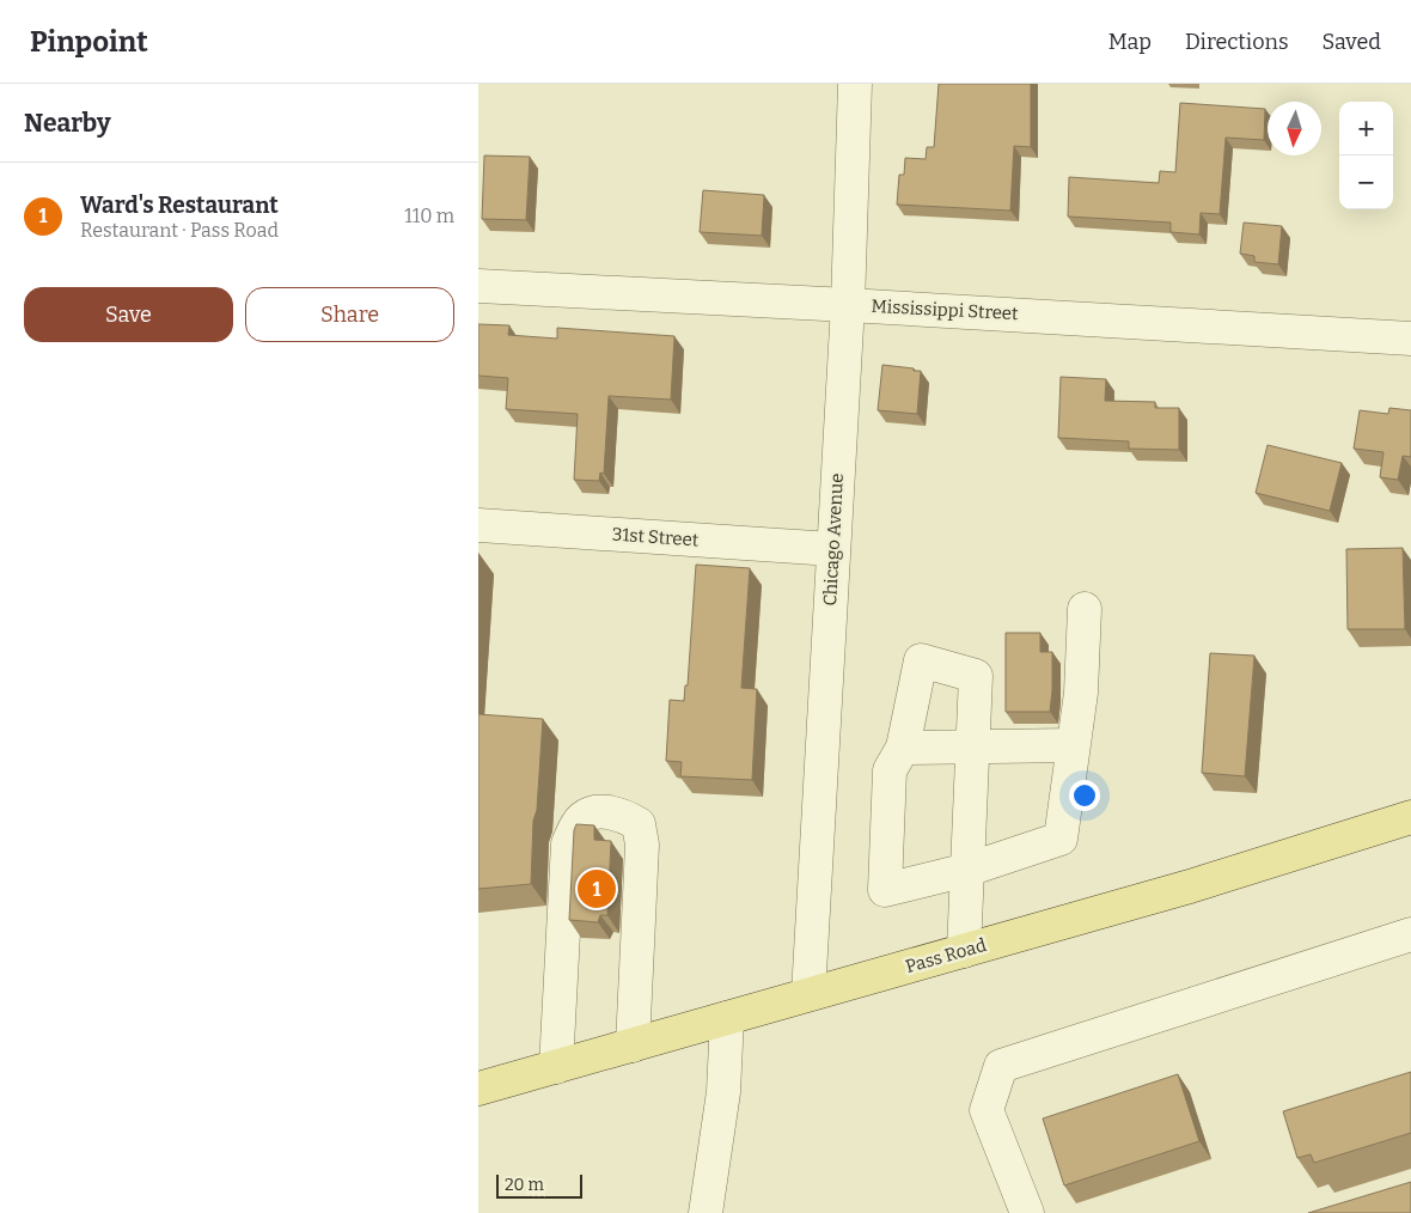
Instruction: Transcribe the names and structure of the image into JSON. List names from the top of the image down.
{
  "streets": {
    "main road": ["Pass Road"],
    "street": ["Mississippi Street", "31st Street", "Chicago Avenue"]
  },
  "crossings": [
    ["Mississippi Street", "Chicago Avenue"],
    ["31st Street", "Chicago Avenue"],
    ["Chicago Avenue", "Pass Road"]
  ],
  "scale_bar": "20 m",
  "north": "bottom",
  "page": {
    "header": "Pinpoint",
    "nav": ["Map", "Directions", "Saved"],
    "heading": "Nearby",
    "map_buttons": ["+", "−"],
    "list": [
      {
        "mark": "1",
        "name": "Ward's Restaurant",
        "note": "Restaurant · Pass Road",
        "value": "110 m"
      }
    ],
    "buttons": ["Save", "Share"],
    "pins": "1",
    "scale": "20 m"
  }
}
